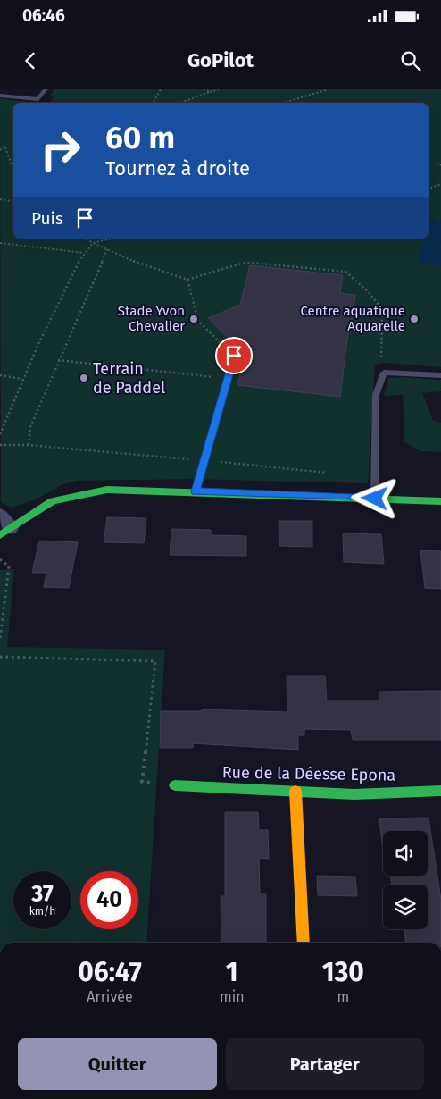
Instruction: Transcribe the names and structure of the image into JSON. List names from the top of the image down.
{
  "streets": {
    "street": ["Rue de la Déesse Epona"]
  },
  "places": ["Stade Yvon Chevalier", "Centre aquatique Aquarelle", "Terrain de Paddel"],
  "page": {
    "status": "06:46",
    "header": "GoPilot",
    "turn": ["60 m", "Tournez à droite"],
    "then": "Puis",
    "speed": "37 km/h",
    "limit": "40",
    "eta": [
      "06:47",
      "Arrivée",
      "1",
      "min",
      "130",
      "m"
    ],
    "buttons": ["Quitter", "Partager"]
  }
}
